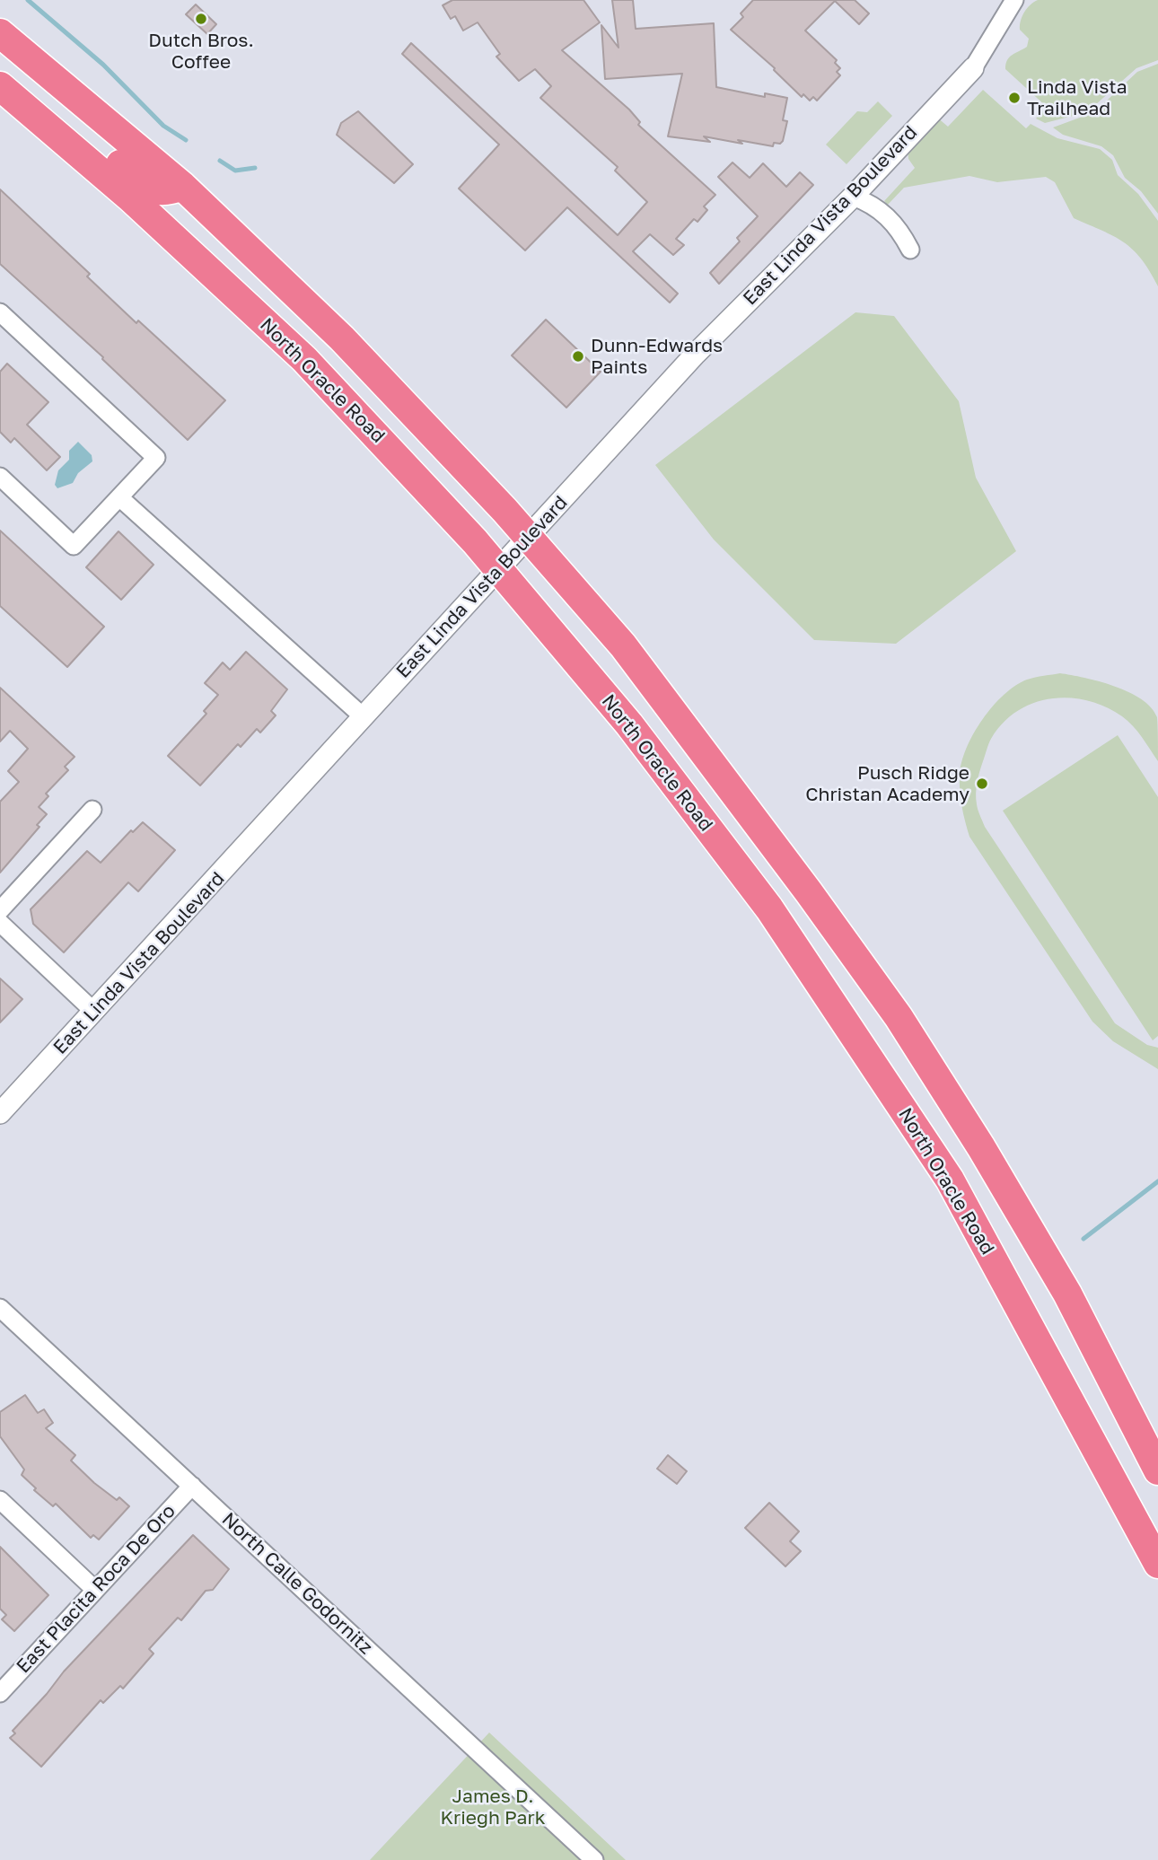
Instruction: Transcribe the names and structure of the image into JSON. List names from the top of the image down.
{
  "streets": {
    "highway": ["North Oracle Road"],
    "street": ["East Linda Vista Boulevard", "North Calle Godornitz", "East Placita Roca De Oro"]
  },
  "crossings": [
    ["East Linda Vista Boulevard", "North Oracle Road"],
    ["North Calle Godornitz", "East Placita Roca De Oro"]
  ],
  "parks": ["James D. Kriegh Park"],
  "places": [
    "Dutch Bros. Coffee",
    "Linda Vista Trailhead",
    "Dunn-Edwards Paints",
    "Pusch Ridge Christan Academy"
  ]
}
